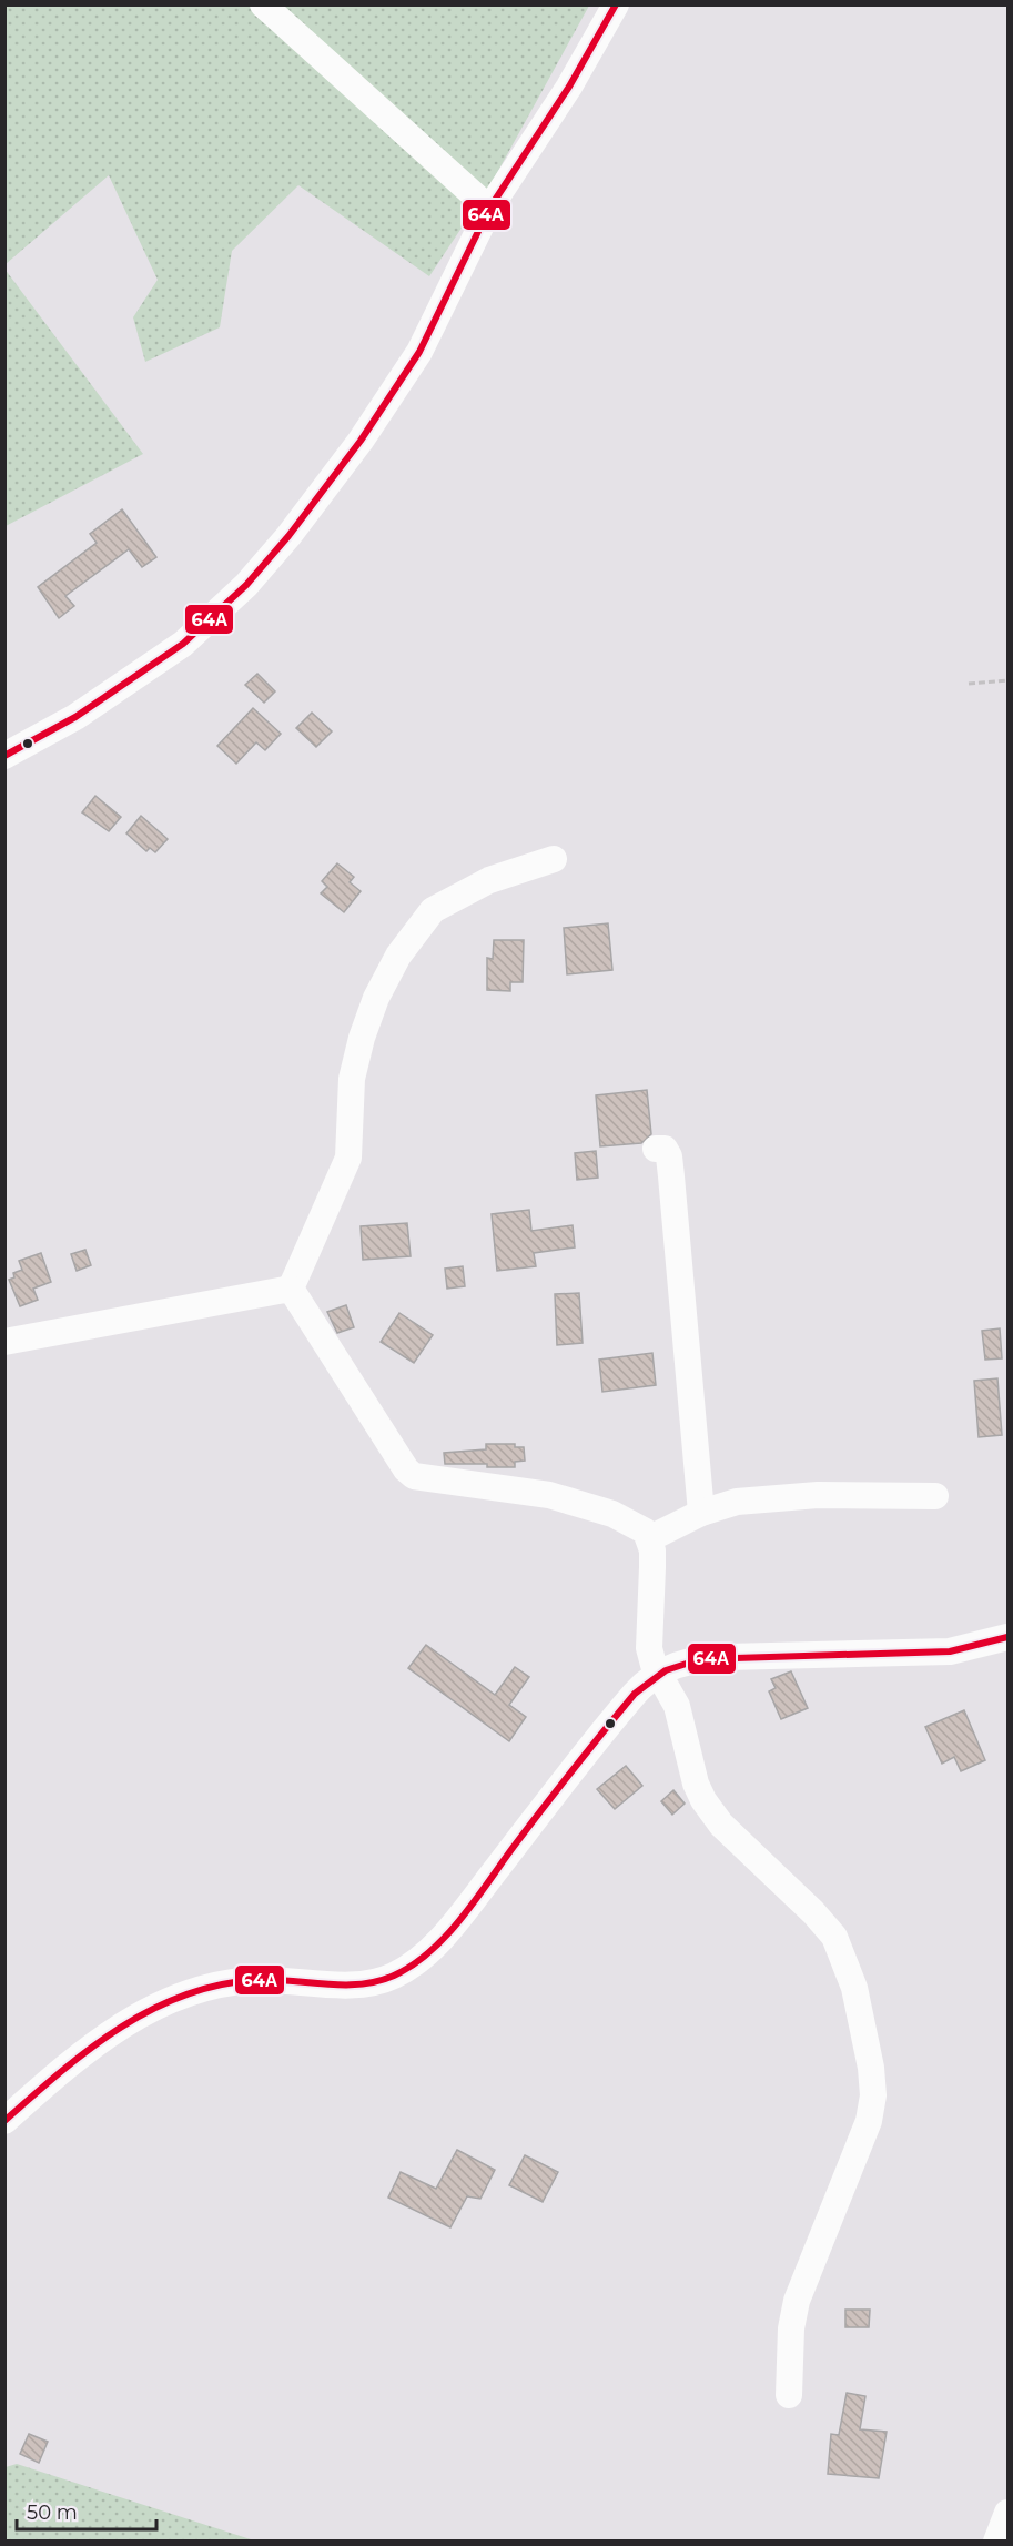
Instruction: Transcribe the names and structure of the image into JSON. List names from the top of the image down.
{
  "lines": ["transit line 64Α"],
  "scale_bar": "50 m"
}
